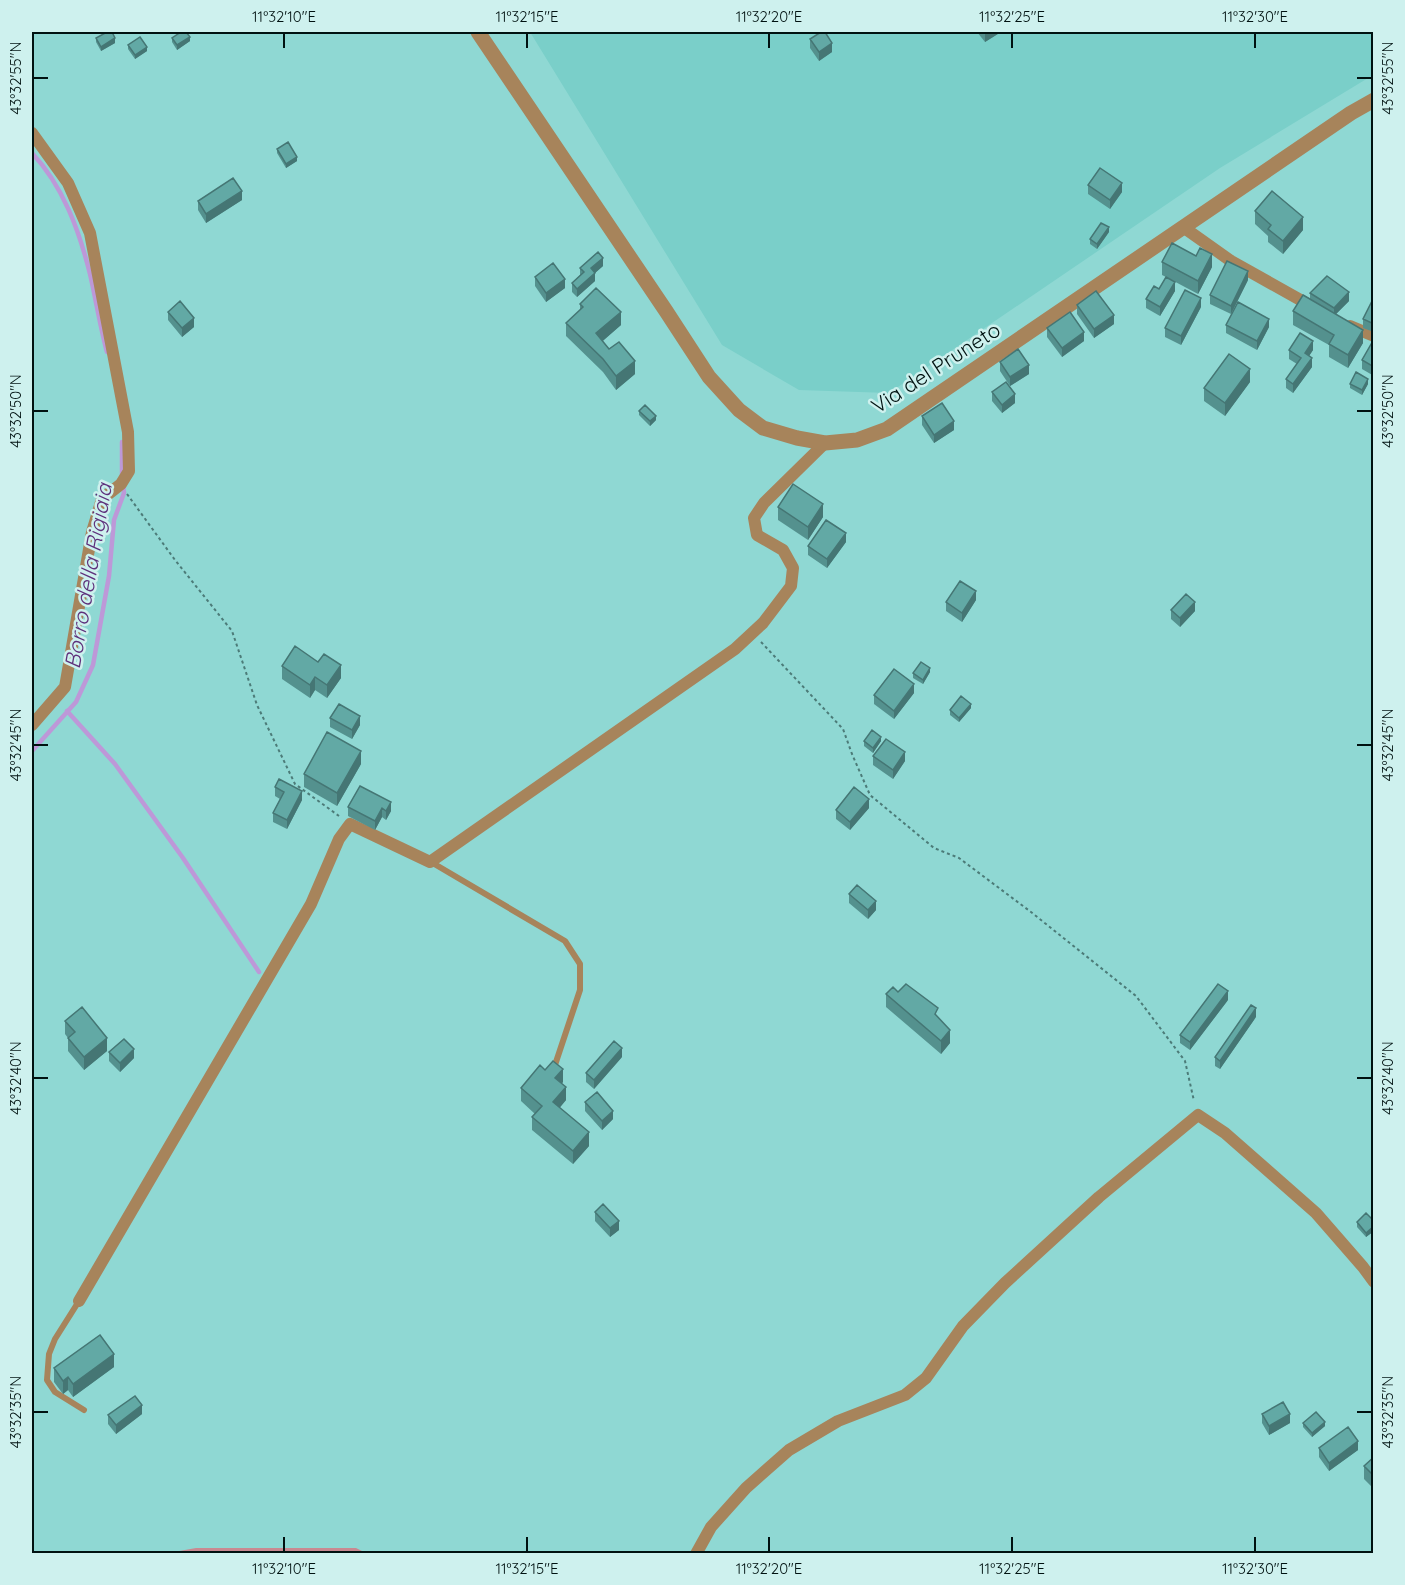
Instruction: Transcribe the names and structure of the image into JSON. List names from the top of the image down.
{
  "streets": {
    "street": ["Via del Pruneto"]
  },
  "water": ["Borro della Rigiaia"],
  "coordinates": [
    "11°32'10\"E",
    "11°32'15\"E",
    "11°32'20\"E",
    "11°32'25\"E",
    "11°32'30\"E",
    "43°32'55\"N",
    "43°32'50\"N",
    "43°32'45\"N",
    "43°32'40\"N",
    "43°32'35\"N"
  ]
}
